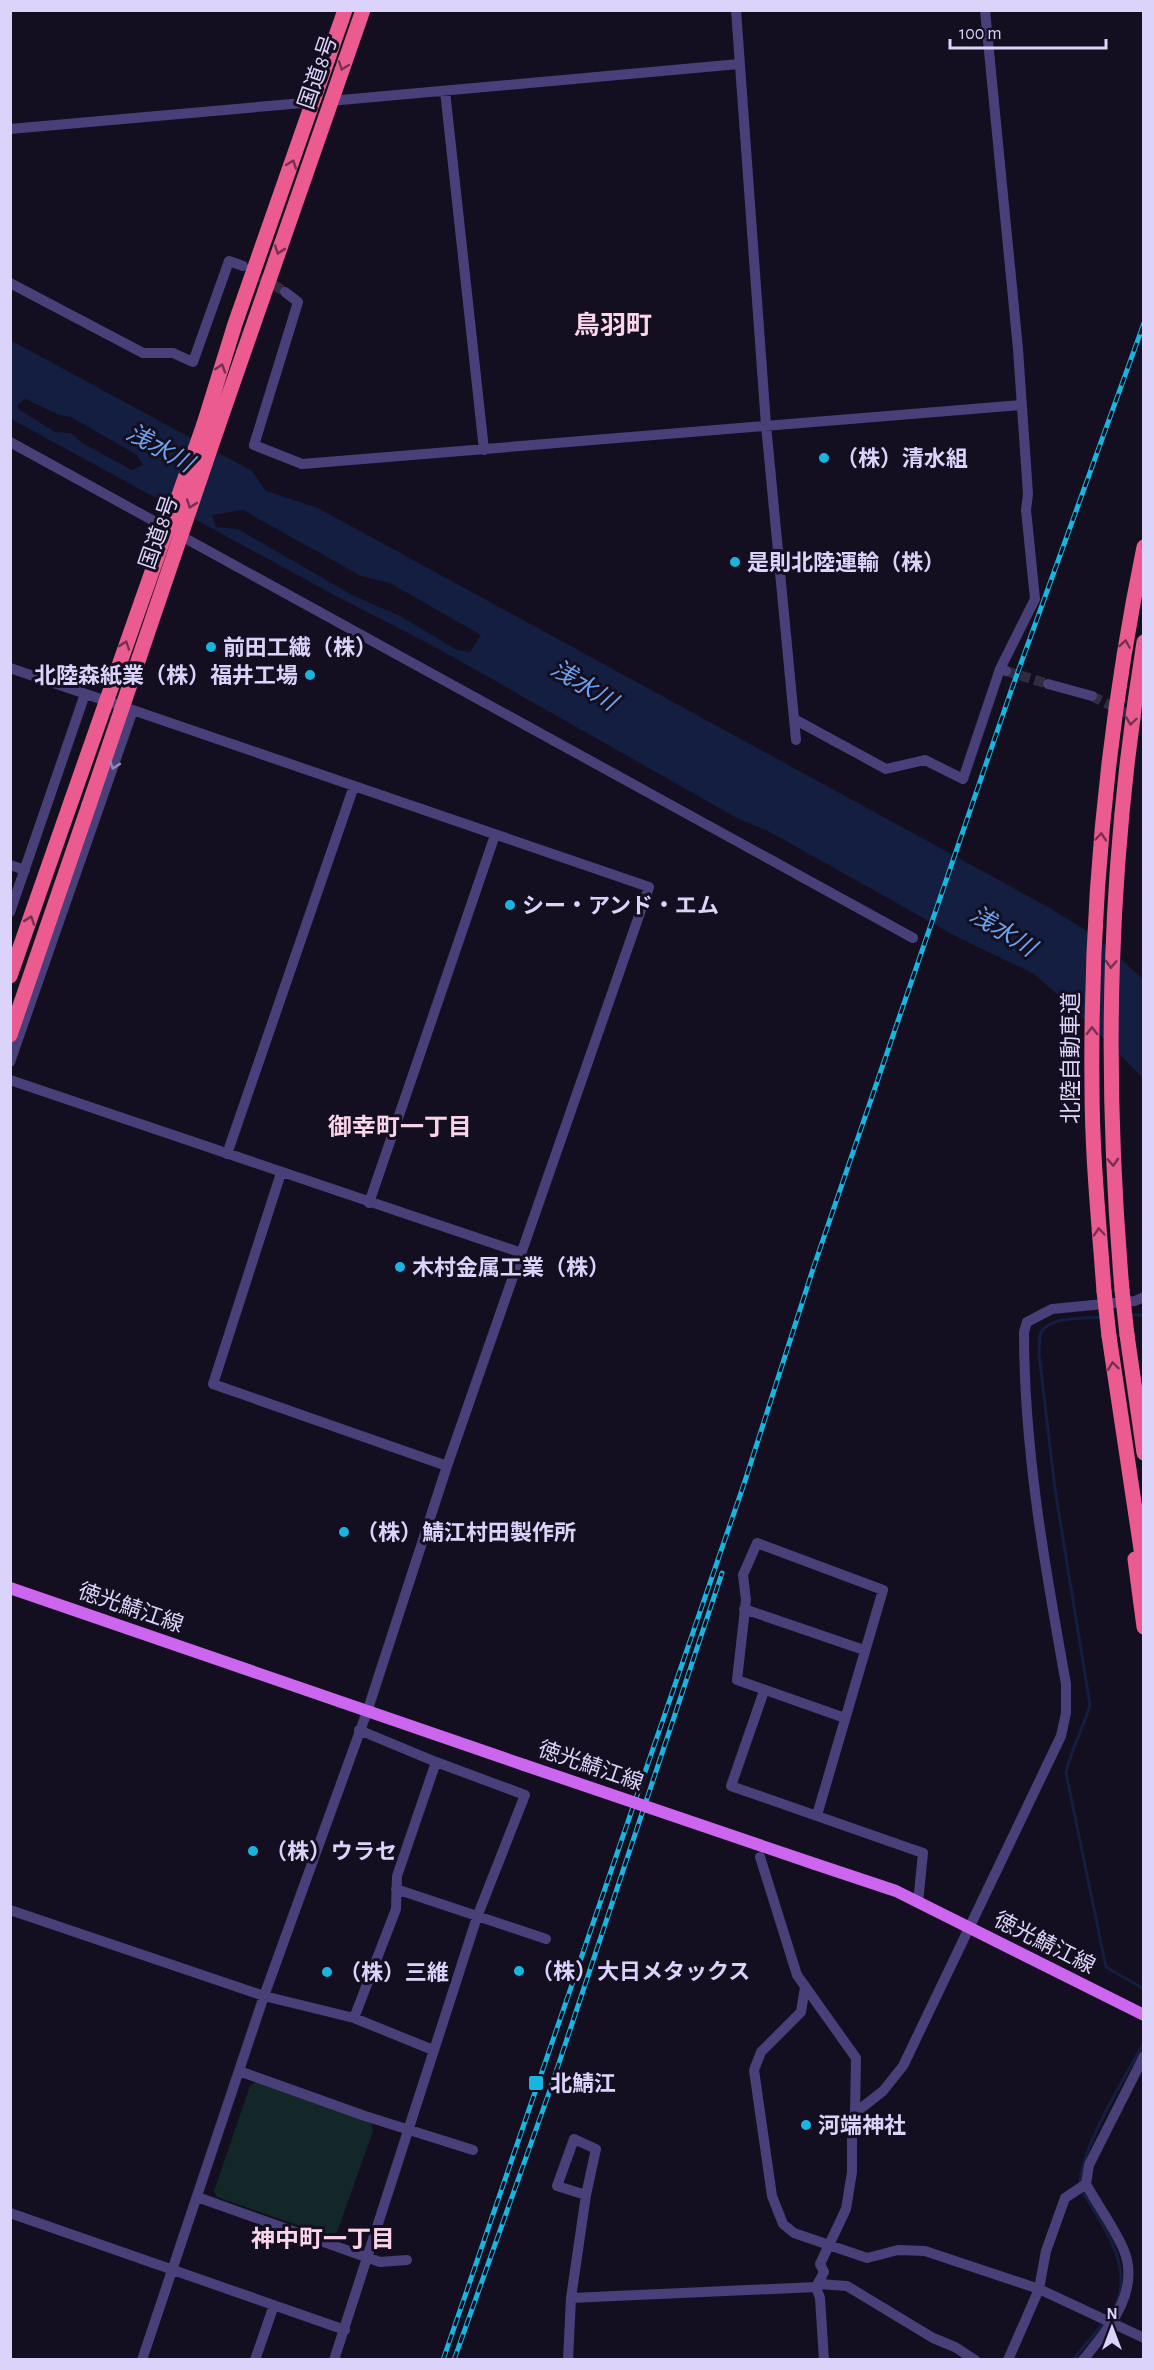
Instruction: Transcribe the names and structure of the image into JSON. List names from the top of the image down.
{
  "streets": {
    "highway": ["国道8号", "北陸自動車道"],
    "main road": ["徳光鯖江線"]
  },
  "districts": ["鳥羽町", "御幸町一丁目", "神中町一丁目"],
  "water": ["浅水川"],
  "places": {
    "other": [
      "（株）清水組",
      "是則北陸運輸（株）",
      "前田工繊（株）",
      "北陸森紙業（株）福井工場",
      "シー・アンド・エム",
      "木村金属工業（株）",
      "（株）鯖江村田製作所",
      "（株）ウラセ",
      "（株）大日メタックス",
      "（株）三維",
      "河端神社"
    ],
    "transit": ["北鯖江"]
  },
  "scale_bar": "100 m",
  "north": "top"
}
